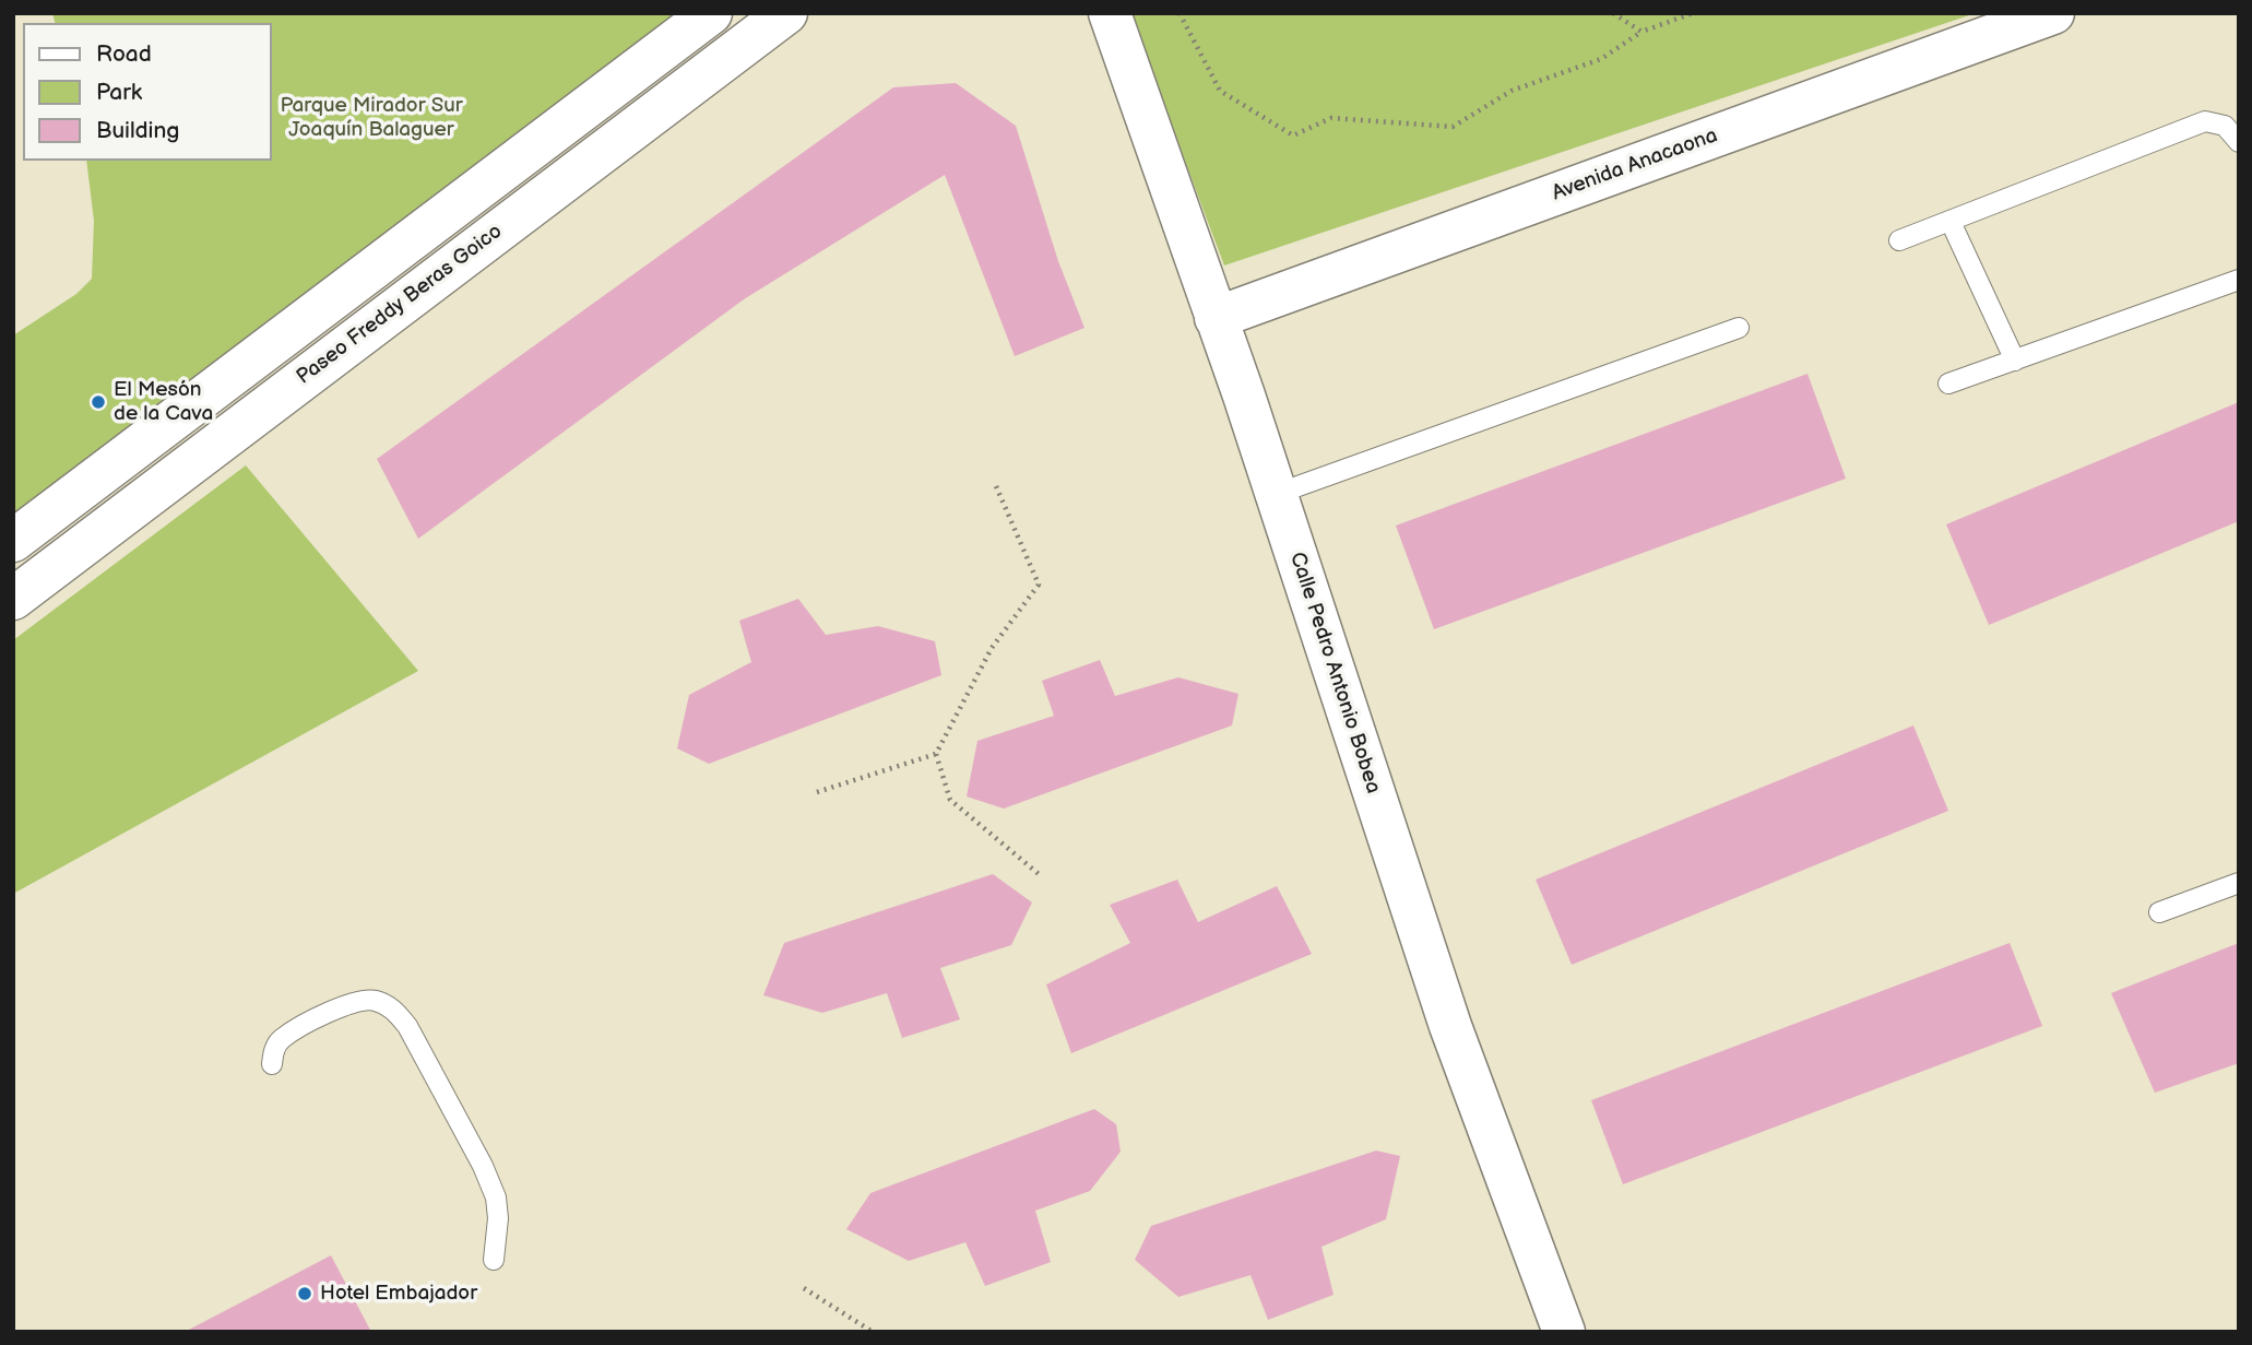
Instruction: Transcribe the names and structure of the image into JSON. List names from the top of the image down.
{
  "streets": {
    "street": ["Avenida Anacaona", "Paseo Freddy Beras Goico", "Calle Pedro Antonio Bobea"]
  },
  "crossings": [
    ["Avenida Anacaona", "Calle Pedro Antonio Bobea"]
  ],
  "parks": ["Parque Mirador Sur Joaquín Balaguer"],
  "places": ["El Mesón de la Cava", "Hotel Embajador"],
  "legend": ["Road", "Park", "Building"]
}
